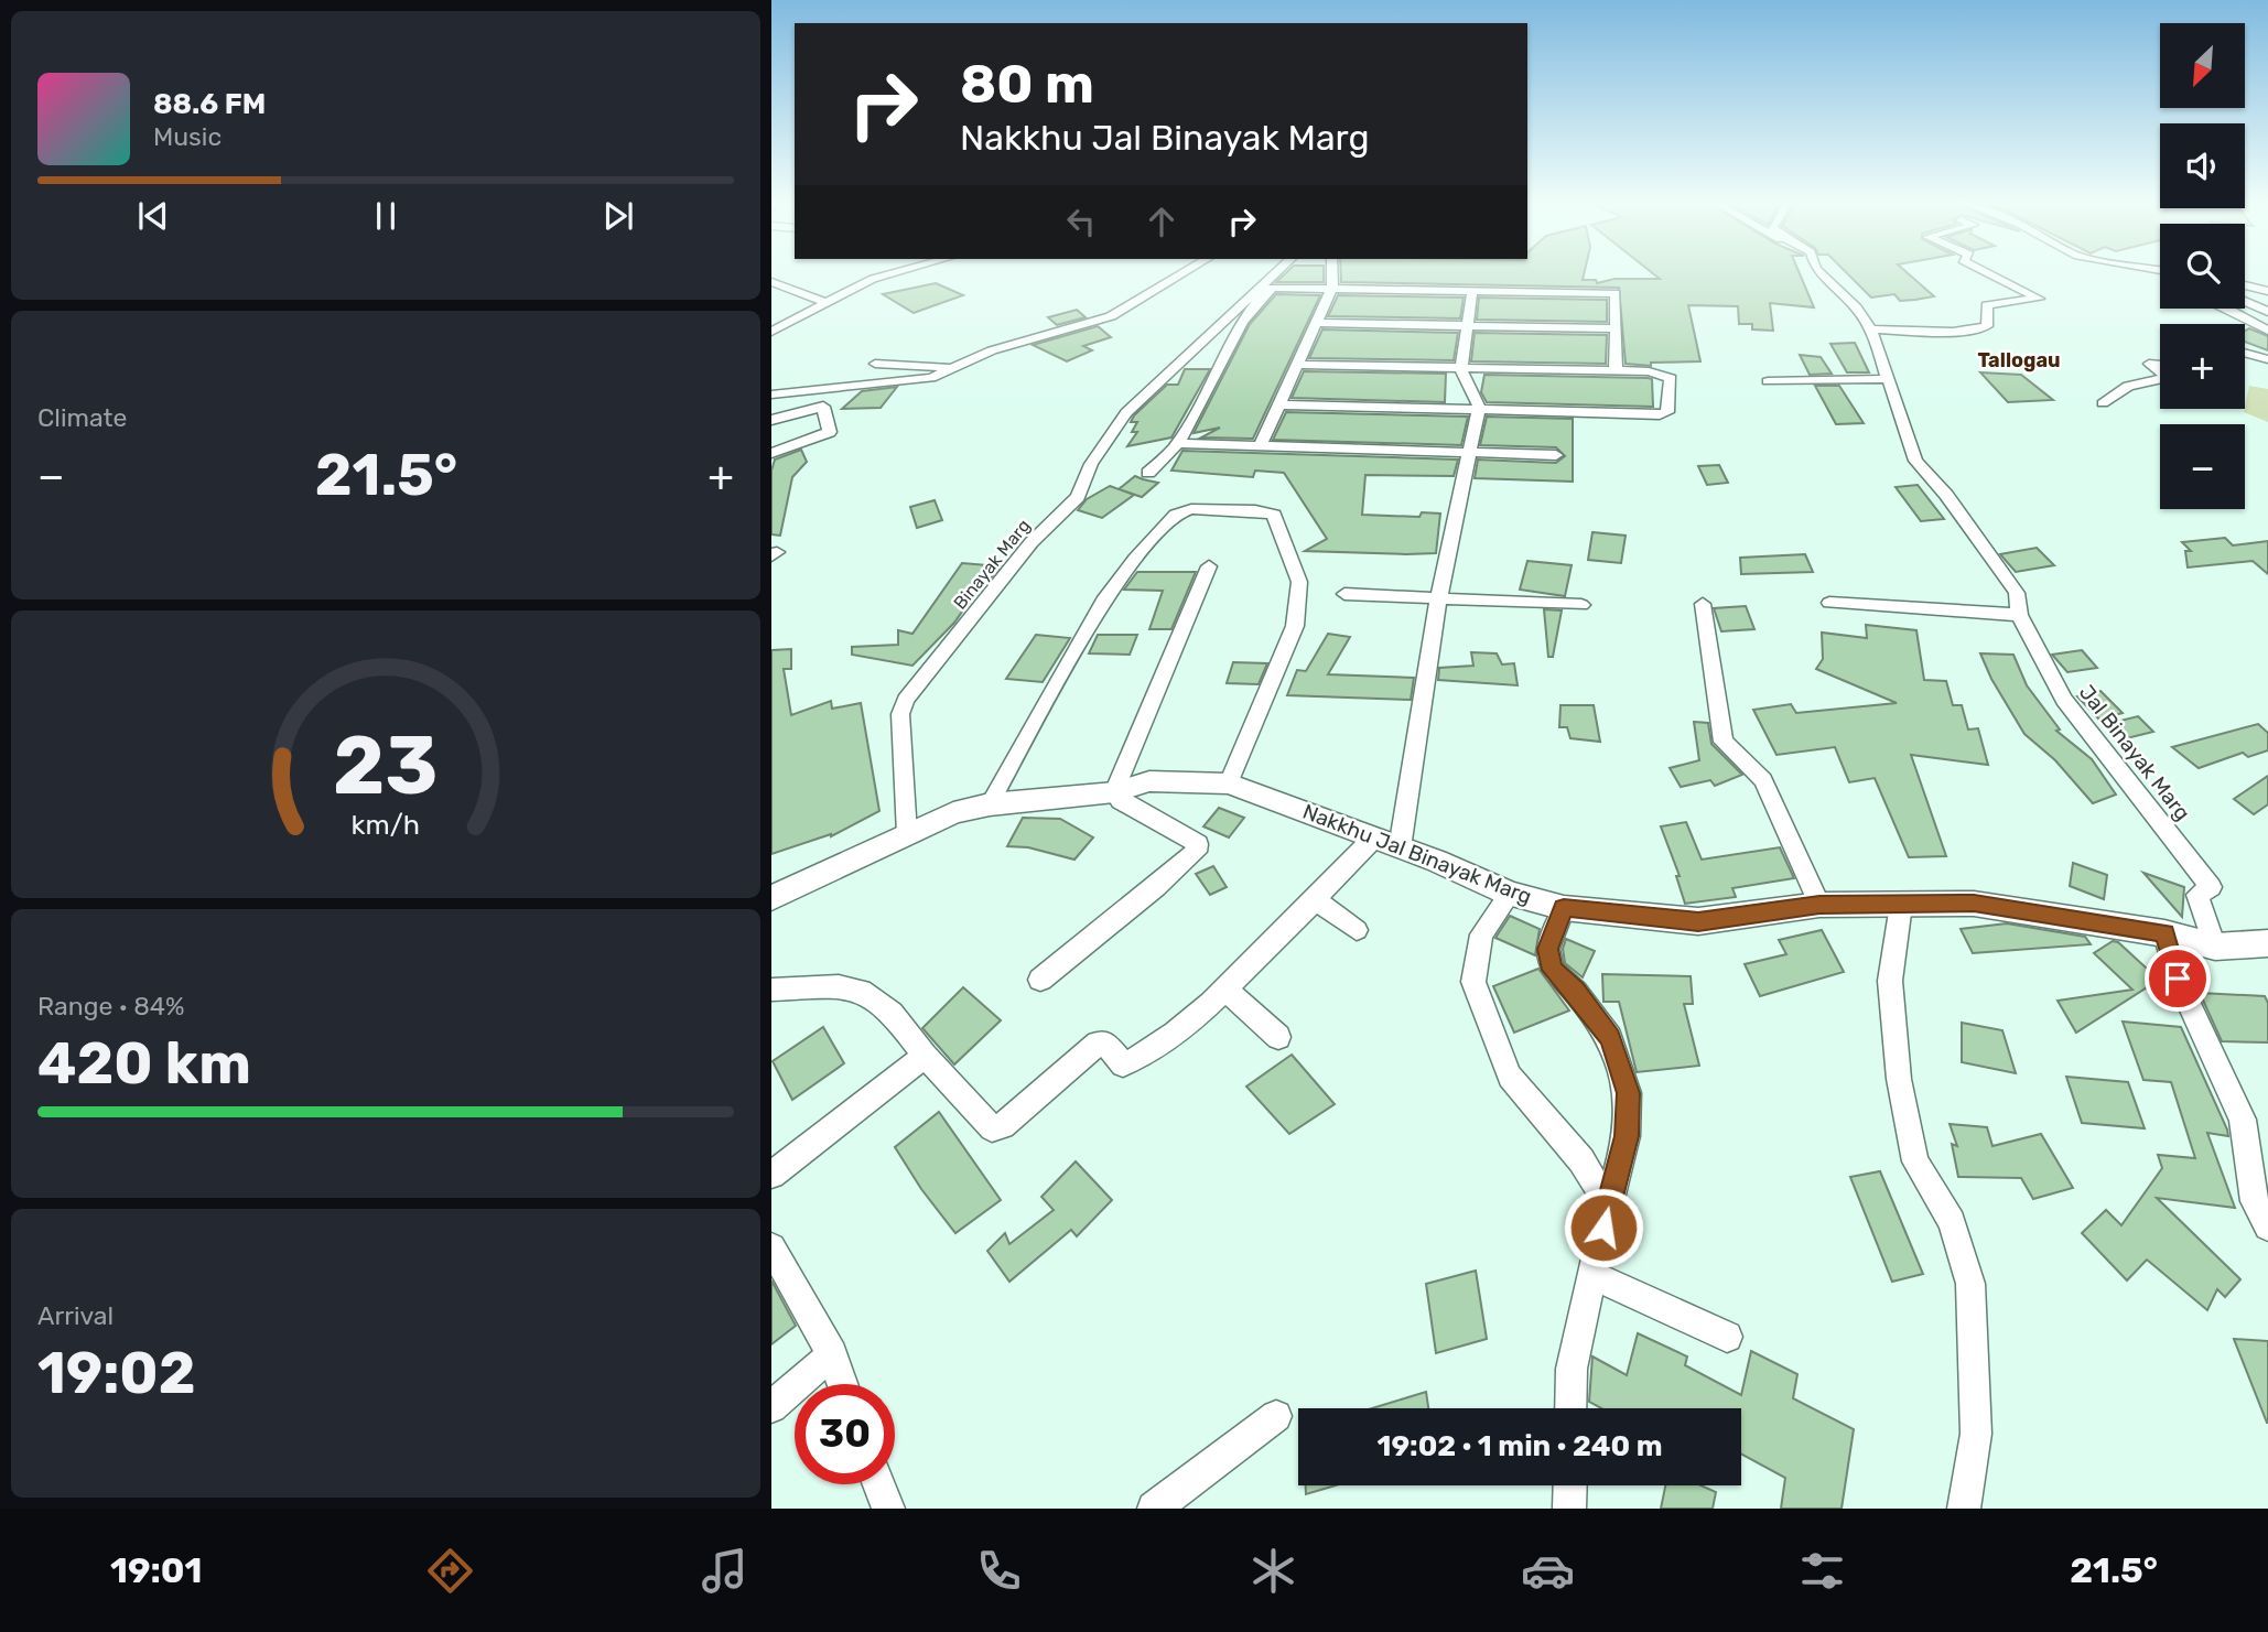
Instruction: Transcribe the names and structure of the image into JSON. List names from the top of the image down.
{
  "streets": {
    "street": ["Binayak Marg", "Jal Binayak Marg", "Nakkhu Jal Binayak Marg"]
  },
  "crossings": [
    ["Binayak Marg", "Nakkhu Jal Binayak Marg"],
    ["Jal Binayak Marg", "Nakkhu Jal Binayak Marg"]
  ],
  "districts": ["Tallogau"],
  "north": "bottom left",
  "page": {
    "map_buttons": ["+", "−"],
    "turn": ["80 m", "Nakkhu Jal Binayak Marg"],
    "song": ["88.6 FM", "Music"],
    "tile": [
      "Climate",
      ["Range · 84%", "420 km"],
      ["Arrival", "19:02"]
    ],
    "heat": ["−", "21.5°", "+"],
    "limit": "30",
    "trip": "19:02 · 1 min · 240 m",
    "tabs": ["19:01", "21.5°"],
    "gauge": ["23", "km/h"]
  }
}
